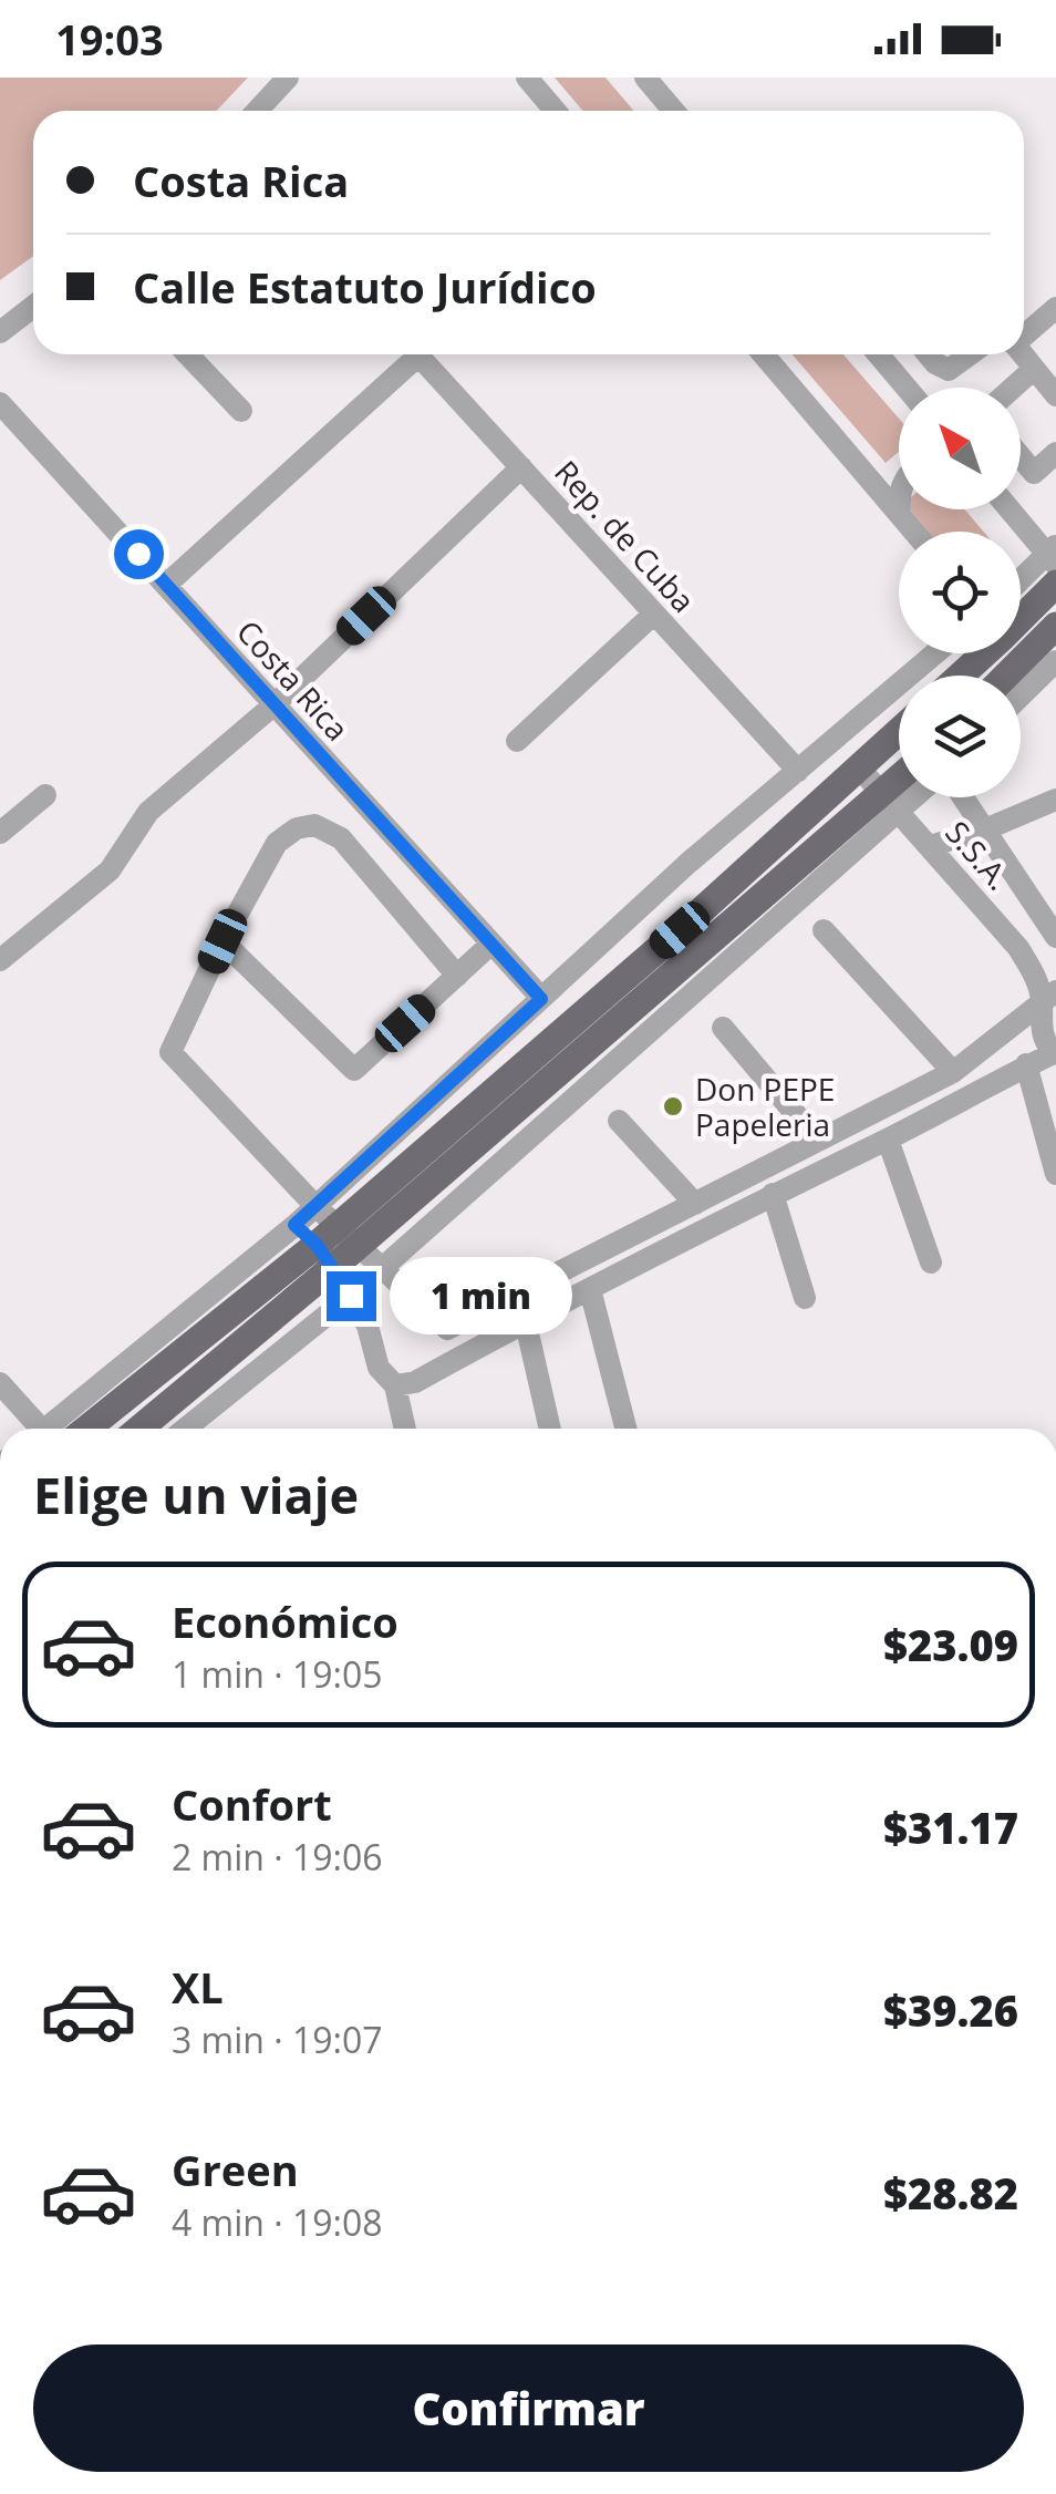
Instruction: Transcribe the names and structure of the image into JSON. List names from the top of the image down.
{
  "streets": {
    "street": ["Rep. de Cuba", "Costa Rica", "S.S.A."]
  },
  "places": ["Don PEPE Papeleria"],
  "north": "top left",
  "page": {
    "status": "19:03",
    "banner": ["Costa Rica", "Calle Estatuto Jurídico"],
    "bubble": "1 min",
    "heading": "Elige un viaje",
    "list": [
      {
        "name": "Económico",
        "note": "1 min · 19:05",
        "value": "$23.09"
      },
      {
        "name": "Confort",
        "note": "2 min · 19:06",
        "value": "$31.17"
      },
      {
        "name": "XL",
        "note": "3 min · 19:07",
        "value": "$39.26"
      },
      {
        "name": "Green",
        "note": "4 min · 19:08",
        "value": "$28.82"
      }
    ],
    "buttons": "Confirmar"
  }
}
